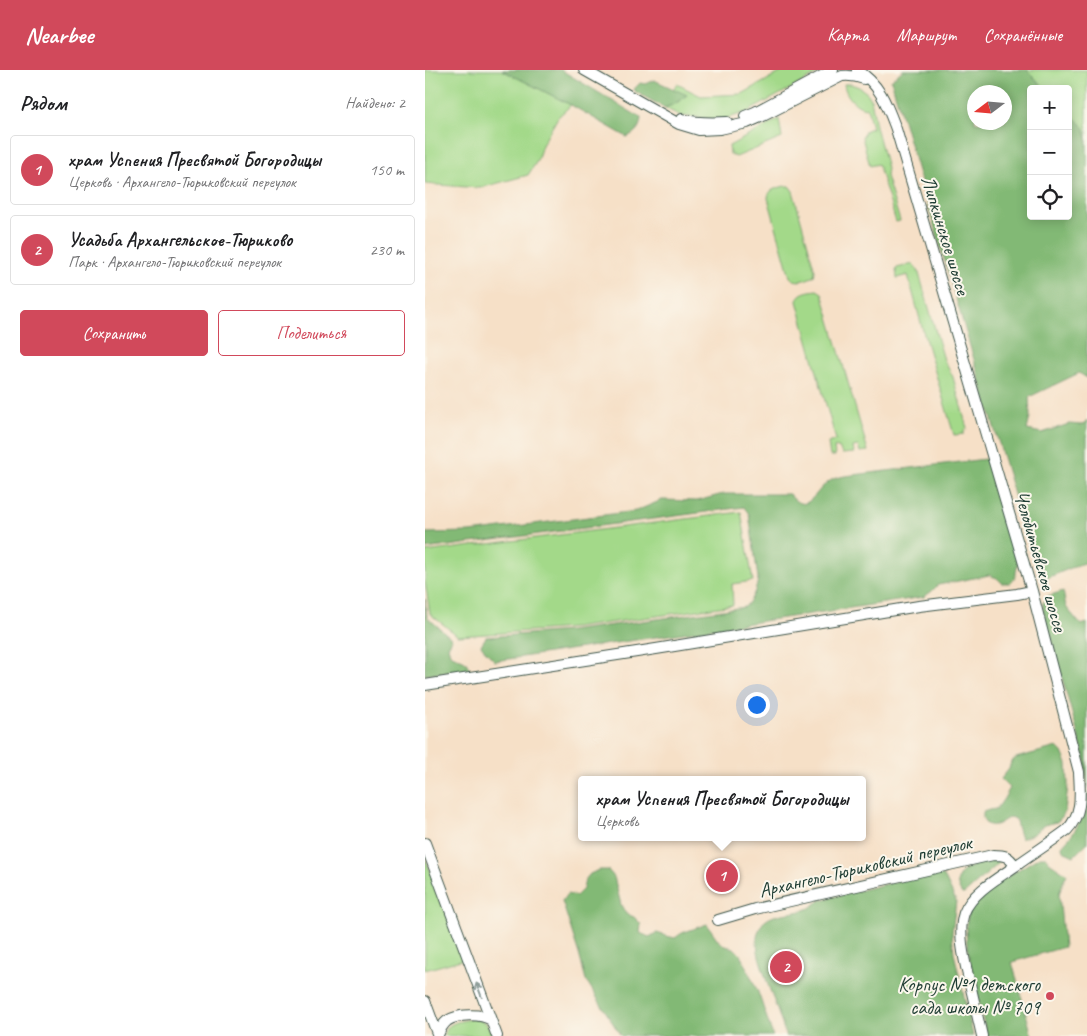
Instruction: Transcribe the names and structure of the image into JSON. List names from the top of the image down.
{
  "streets": {
    "street": ["Липкинское шоссе", "Челобитьевское шоссе", "Архангело-Тюриковский переулок"]
  },
  "crossings": [
    ["Липкинское шоссе", "Челобитьевское шоссе"],
    ["Челобитьевское шоссе", "Архангело-Тюриковский переулок"]
  ],
  "places": ["Корпус №1 детского сада школы № 709"],
  "north": "left",
  "page": {
    "header": "Nearbee",
    "nav": ["Карта", "Маршрут", "Сохранённые"],
    "heading": ["Рядом", "Найдено: 2"],
    "map_buttons": ["+", "−"],
    "list": [
      {
        "mark": "1",
        "name": "храм Успения Пресвятой Богородицы",
        "note": "Церковь · Архангело-Тюриковский переулок",
        "value": "150 m"
      },
      {
        "mark": "2",
        "name": "Усадьба Архангельское-Тюриково",
        "note": "Парк · Архангело-Тюриковский переулок",
        "value": "230 m"
      }
    ],
    "buttons": ["Сохранить", "Поделиться"],
    "popup": ["храм Успения Пресвятой Богородицы", "Церковь"],
    "pins": ["1", "2"]
  }
}
